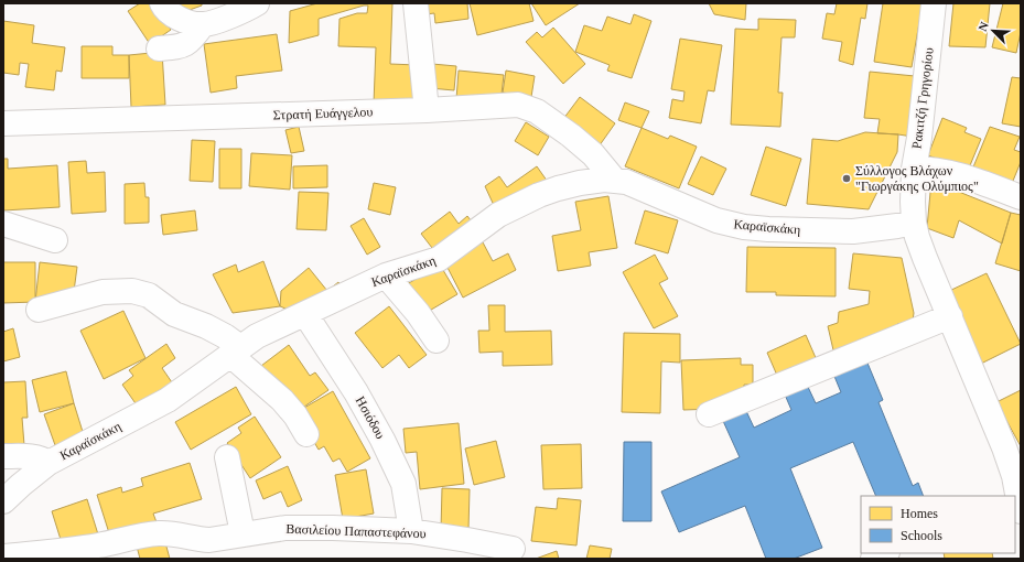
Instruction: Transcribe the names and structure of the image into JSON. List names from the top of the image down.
{
  "streets": {
    "street": [
      "Ρακιτζή Γρηγορίου",
      "Στρατή Ευάγγελου",
      "Καραϊσκάκη",
      "Ησιόδου",
      "Βασιλείου Παπαστεφάνου"
    ]
  },
  "crossings": [
    ["Ρακιτζή Γρηγορίου", "Καραϊσκάκη"],
    ["Στρατή Ευάγγελου", "Καραϊσκάκη"],
    ["Καραϊσκάκη", "Ησιόδου"],
    ["Ησιόδου", "Βασιλείου Παπαστεφάνου"]
  ],
  "places": ["Σύλλογος Βλάχων \"Γιωργάκης Ολύμπιος\""],
  "legend": ["Homes", "Schools"],
  "north": "top left"
}
